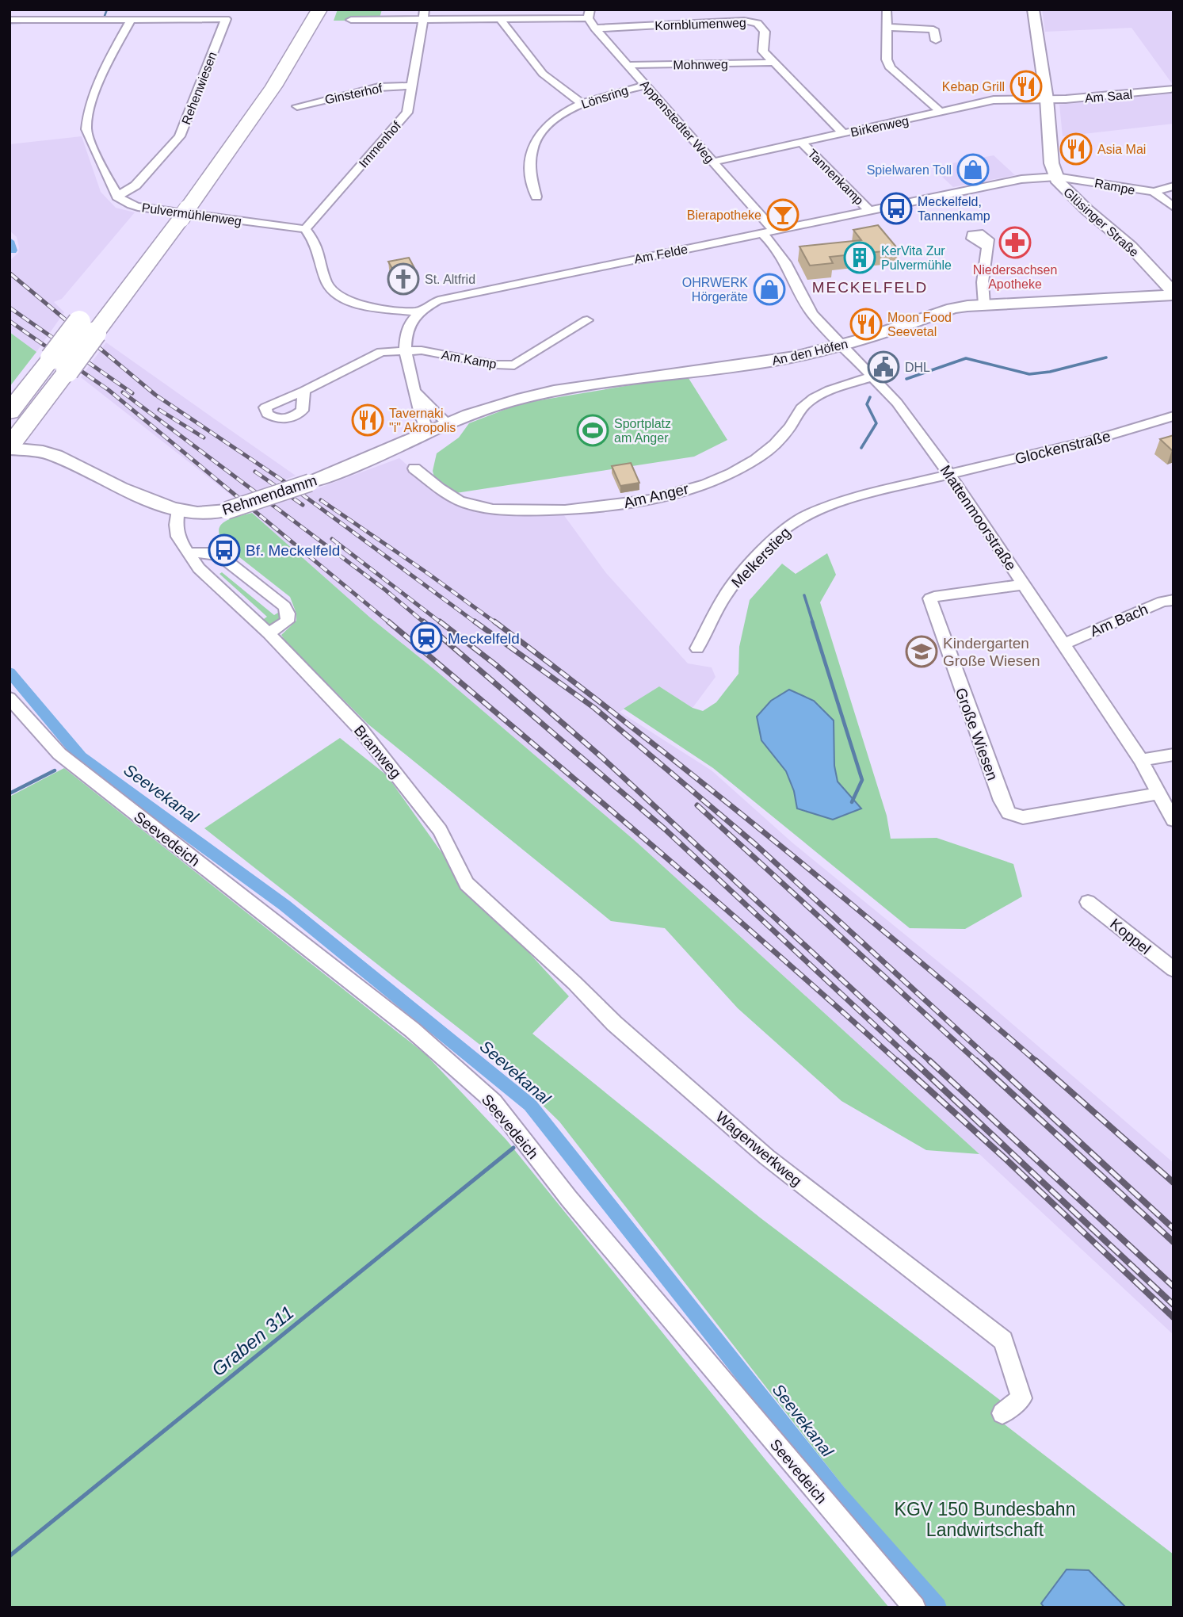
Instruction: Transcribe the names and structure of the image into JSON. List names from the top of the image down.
{
  "streets": {
    "main road": ["Glüsinger Straße"],
    "street": [
      "Kornblumenweg",
      "Mohnweg",
      "Rehenwiesen",
      "Ginsterhof",
      "Am Saal",
      "Lönsring",
      "Appenstedter Weg",
      "Birkenweg",
      "Immenhof",
      "Tannenkamp",
      "Rampe",
      "Pulvermühlenweg",
      "Am Felde",
      "An den Höfen",
      "Am Kamp",
      "Glockenstraße",
      "Rehmendamm",
      "Am Anger",
      "Mattenmoorstraße",
      "Melkerstieg",
      "Am Bach",
      "Große Wiesen",
      "Bramweg",
      "Seevedeich",
      "Koppel",
      "Wagenwerkweg"
    ]
  },
  "crossings": [
    ["Kornblumenweg", "Mohnweg"],
    ["Kornblumenweg", "Appenstedter Weg"],
    ["Kornblumenweg", "Birkenweg"],
    ["Mohnweg", "Appenstedter Weg"],
    ["Rehenwiesen", "Pulvermühlenweg"],
    ["Ginsterhof", "Immenhof"],
    ["Am Saal", "Birkenweg"],
    ["Am Saal", "Glüsinger Straße"],
    ["Lönsring", "Appenstedter Weg"],
    ["Appenstedter Weg", "Birkenweg"],
    ["Appenstedter Weg", "Am Felde"],
    ["Birkenweg", "Tannenkamp"],
    ["Birkenweg", "Glüsinger Straße"],
    ["Immenhof", "Pulvermühlenweg"],
    ["Tannenkamp", "Am Felde"],
    ["Rampe", "Glüsinger Straße"],
    ["Rampe", "Am Felde"],
    ["Glüsinger Straße", "Am Felde"],
    ["Glüsinger Straße", "An den Höfen"],
    ["Am Felde", "Mattenmoorstraße"],
    ["An den Höfen", "Rehmendamm"],
    ["An den Höfen", "Mattenmoorstraße"],
    ["Glockenstraße", "Mattenmoorstraße"],
    ["Glockenstraße", "Melkerstieg"],
    ["Rehmendamm", "Bramweg"],
    ["Am Anger", "Mattenmoorstraße"],
    ["Mattenmoorstraße", "Melkerstieg"],
    ["Mattenmoorstraße", "Am Bach"],
    ["Mattenmoorstraße", "Große Wiesen"],
    ["Bramweg", "Wagenwerkweg"]
  ],
  "districts": ["MECKELFELD"],
  "water": ["Seevekanal", "Graben 311"],
  "parks": ["KGV 150 Bundesbahn Landwirtschaft"],
  "places": {
    "restaurant": [
      "Kebap Grill",
      "Asia Mai",
      "Moon Food Seevetal",
      "Tavernaki \"i\" Akropolis"
    ],
    "shop": ["Spielwaren Toll", "OHRWERK Hörgeräte"],
    "bus stop": ["Meckelfeld, Tannenkamp", "Bf. Meckelfeld"],
    "bar": ["Bierapotheke"],
    "pharmacy": ["Niedersachsen Apotheke"],
    "building": ["KerVita Zur Pulvermühle"],
    "church": ["St. Altfrid"],
    "public building": ["DHL"],
    "sports": ["Sportplatz am Anger"],
    "station": ["Meckelfeld"],
    "school or university": ["Kindergarten Große Wiesen"]
  }
}
